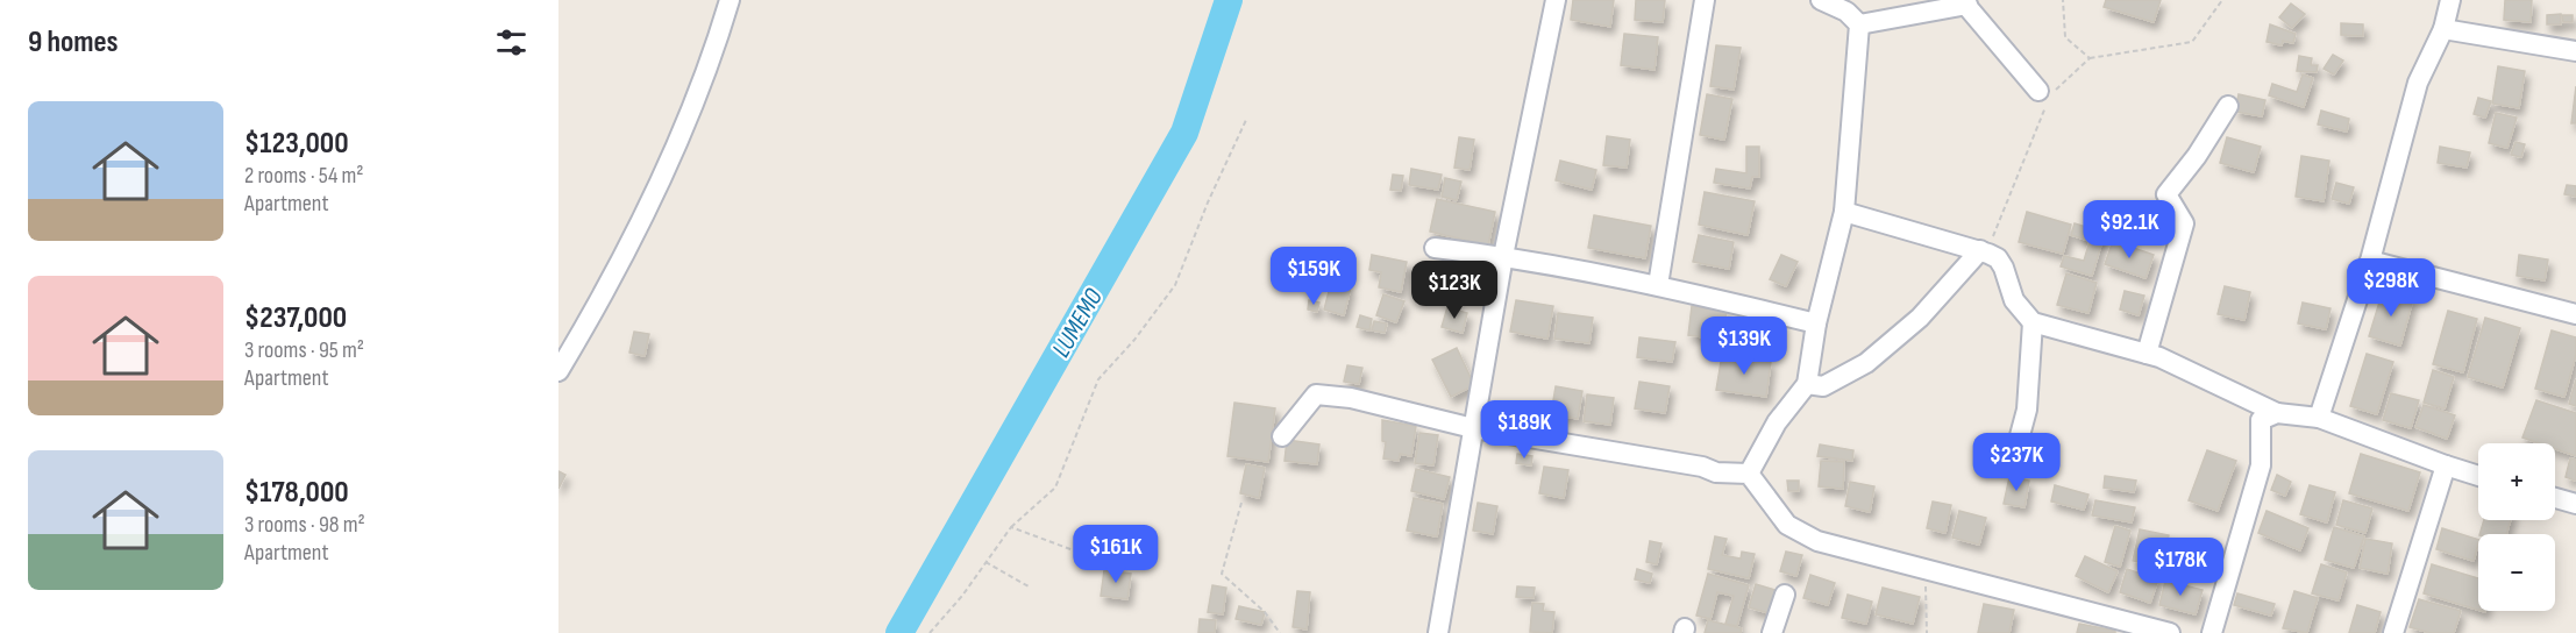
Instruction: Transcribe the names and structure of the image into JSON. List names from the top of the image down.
{
  "water": ["LUMEMO"],
  "page": {
    "heading": "9 homes",
    "list": [
      {
        "name": "$123,000",
        "note": "2 rooms · 54 m² · Apartment"
      },
      {
        "name": "$237,000",
        "note": "3 rooms · 95 m² · Apartment"
      },
      {
        "name": "$178,000",
        "note": "3 rooms · 98 m² · Apartment"
      }
    ],
    "price": [
      "$92.1K",
      "$159K",
      "$298K",
      "$123K",
      "$139K",
      "$189K",
      "$237K",
      "$161K",
      "$178K"
    ],
    "map_buttons": ["+", "−"]
  }
}
